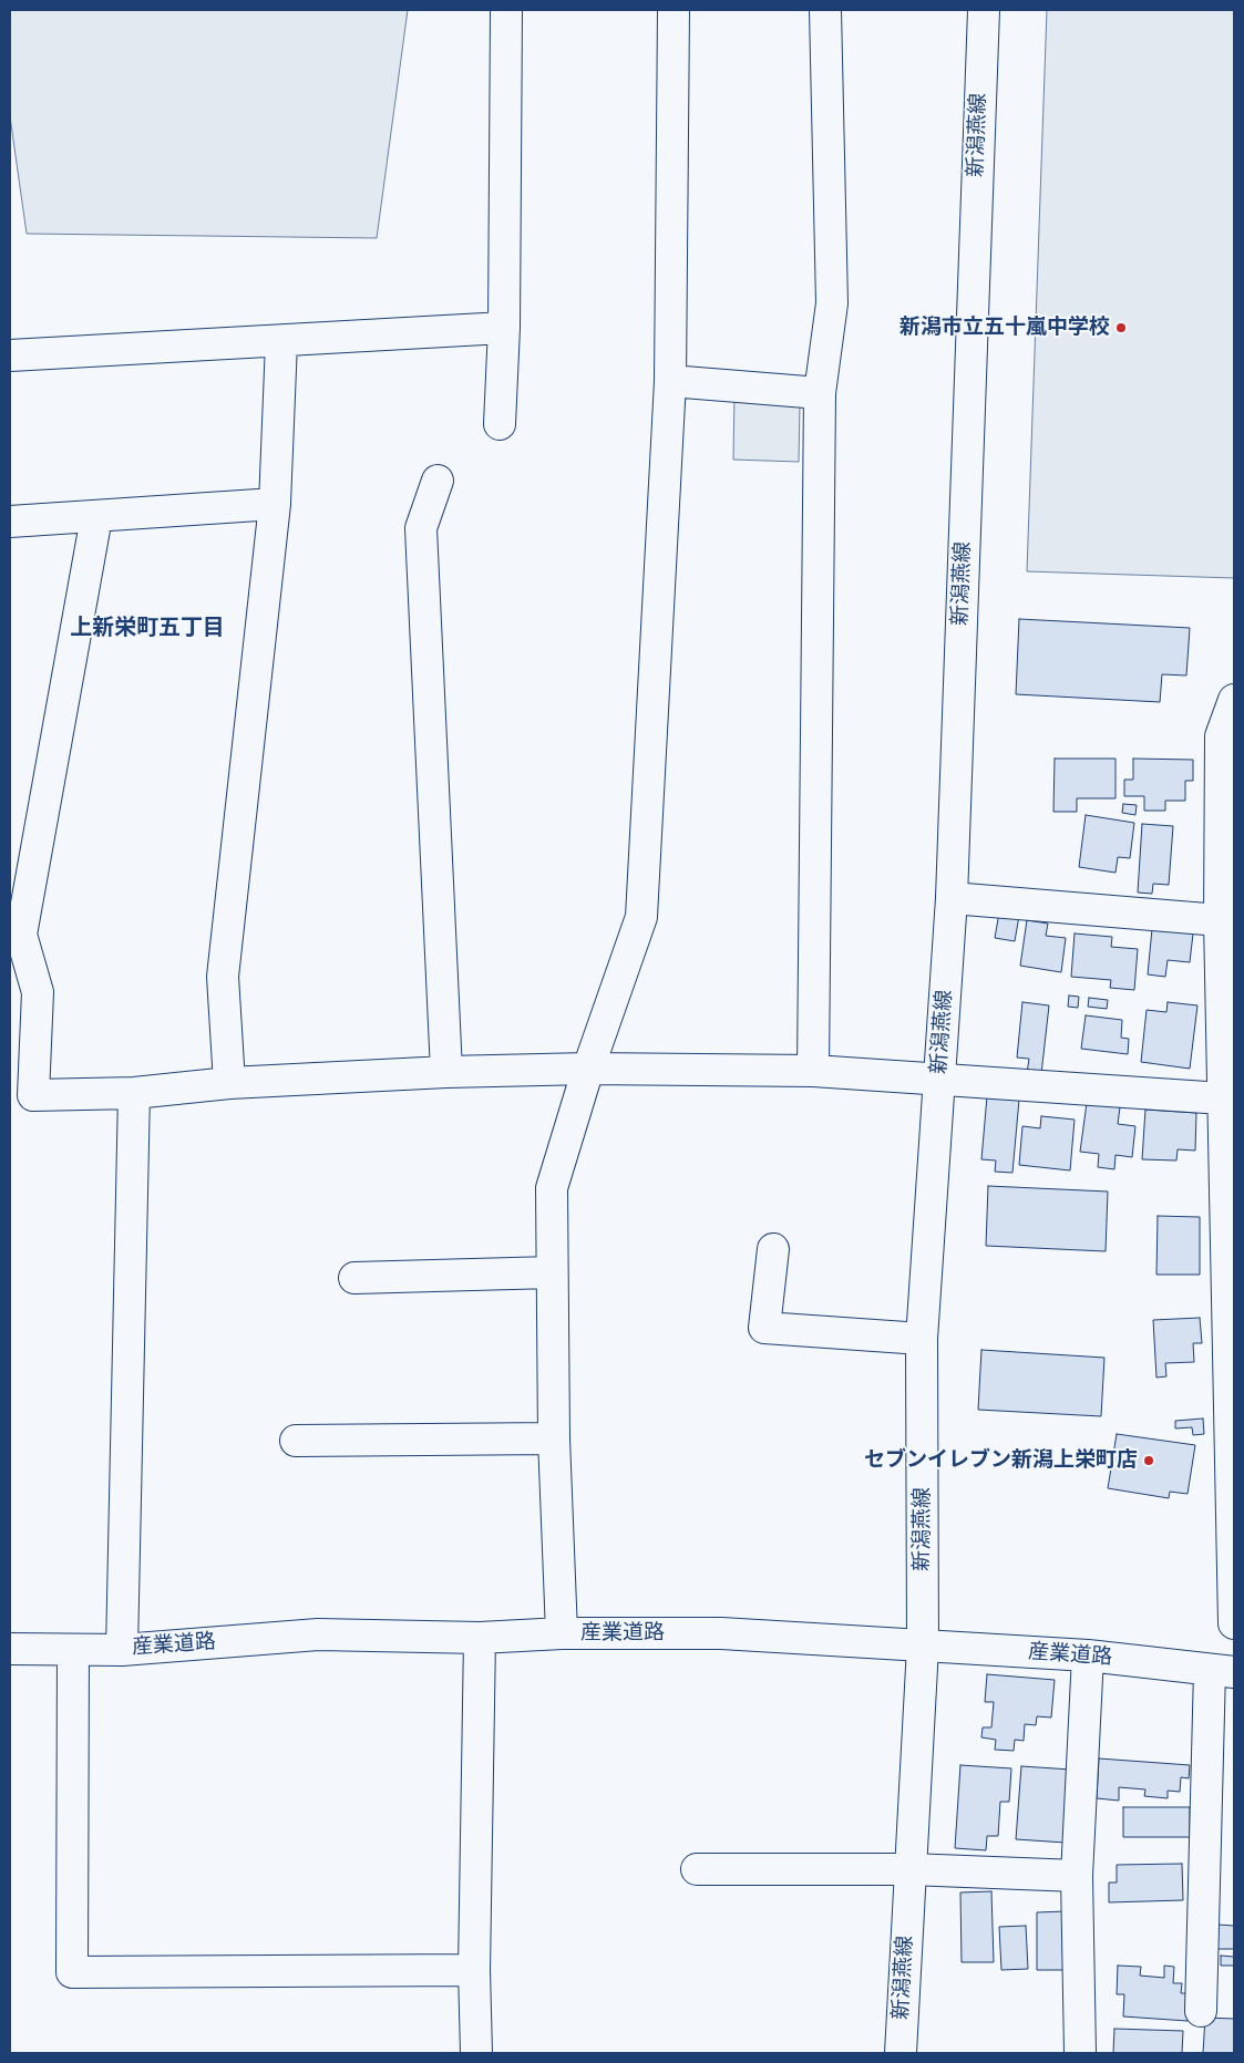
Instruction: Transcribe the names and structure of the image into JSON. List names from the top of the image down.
{
  "streets": {
    "street": ["新潟燕線", "産業道路"]
  },
  "crossings": [
    ["新潟燕線", "産業道路"]
  ],
  "districts": ["上新栄町五丁目"],
  "places": ["新潟市立五十嵐中学校", "セブンイレブン新潟上栄町店"]
}
